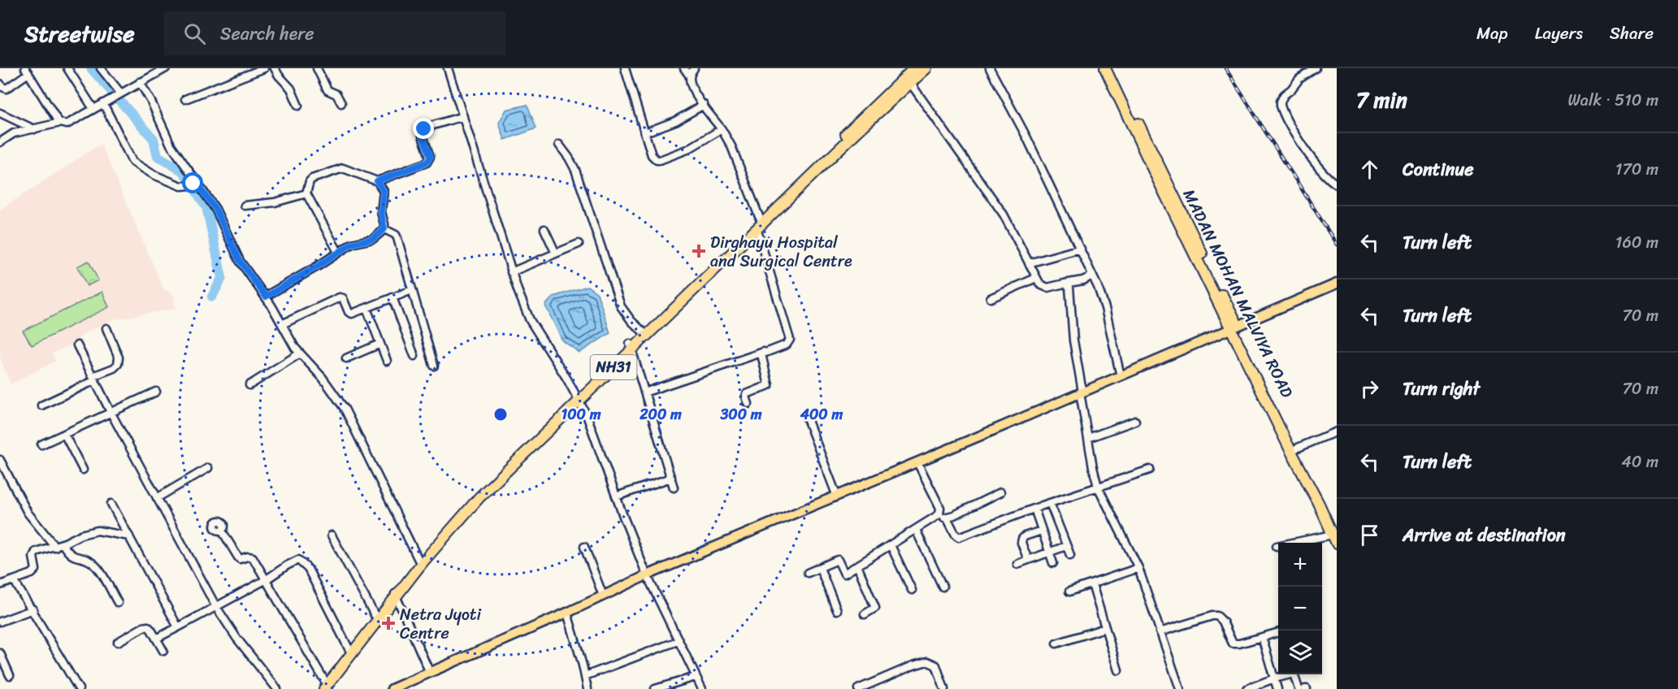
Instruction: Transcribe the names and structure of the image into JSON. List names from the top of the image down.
{
  "streets": {
    "highway": ["MADAN MOHAN MALVIYA ROAD", "NH31"]
  },
  "places": {
    "health": ["Dirghayu Hospital and Surgical Centre", "Netra Jyoti Centre"]
  },
  "page": {
    "header": "Streetwise",
    "search": "Search here",
    "nav": ["Map", "Layers", "Share"],
    "heading": ["7 min", "Walk · 510 m"],
    "list": [
      ["Continue", "170 m"],
      ["Turn left", "160 m"],
      ["Turn left", "70 m"],
      ["Turn right", "70 m"],
      ["Turn left", "40 m"],
      "Arrive at destination"
    ],
    "map_buttons": ["+", "−"]
  },
  "rings": [
    "100 m",
    "200 m",
    "300 m",
    "400 m"
  ]
}
